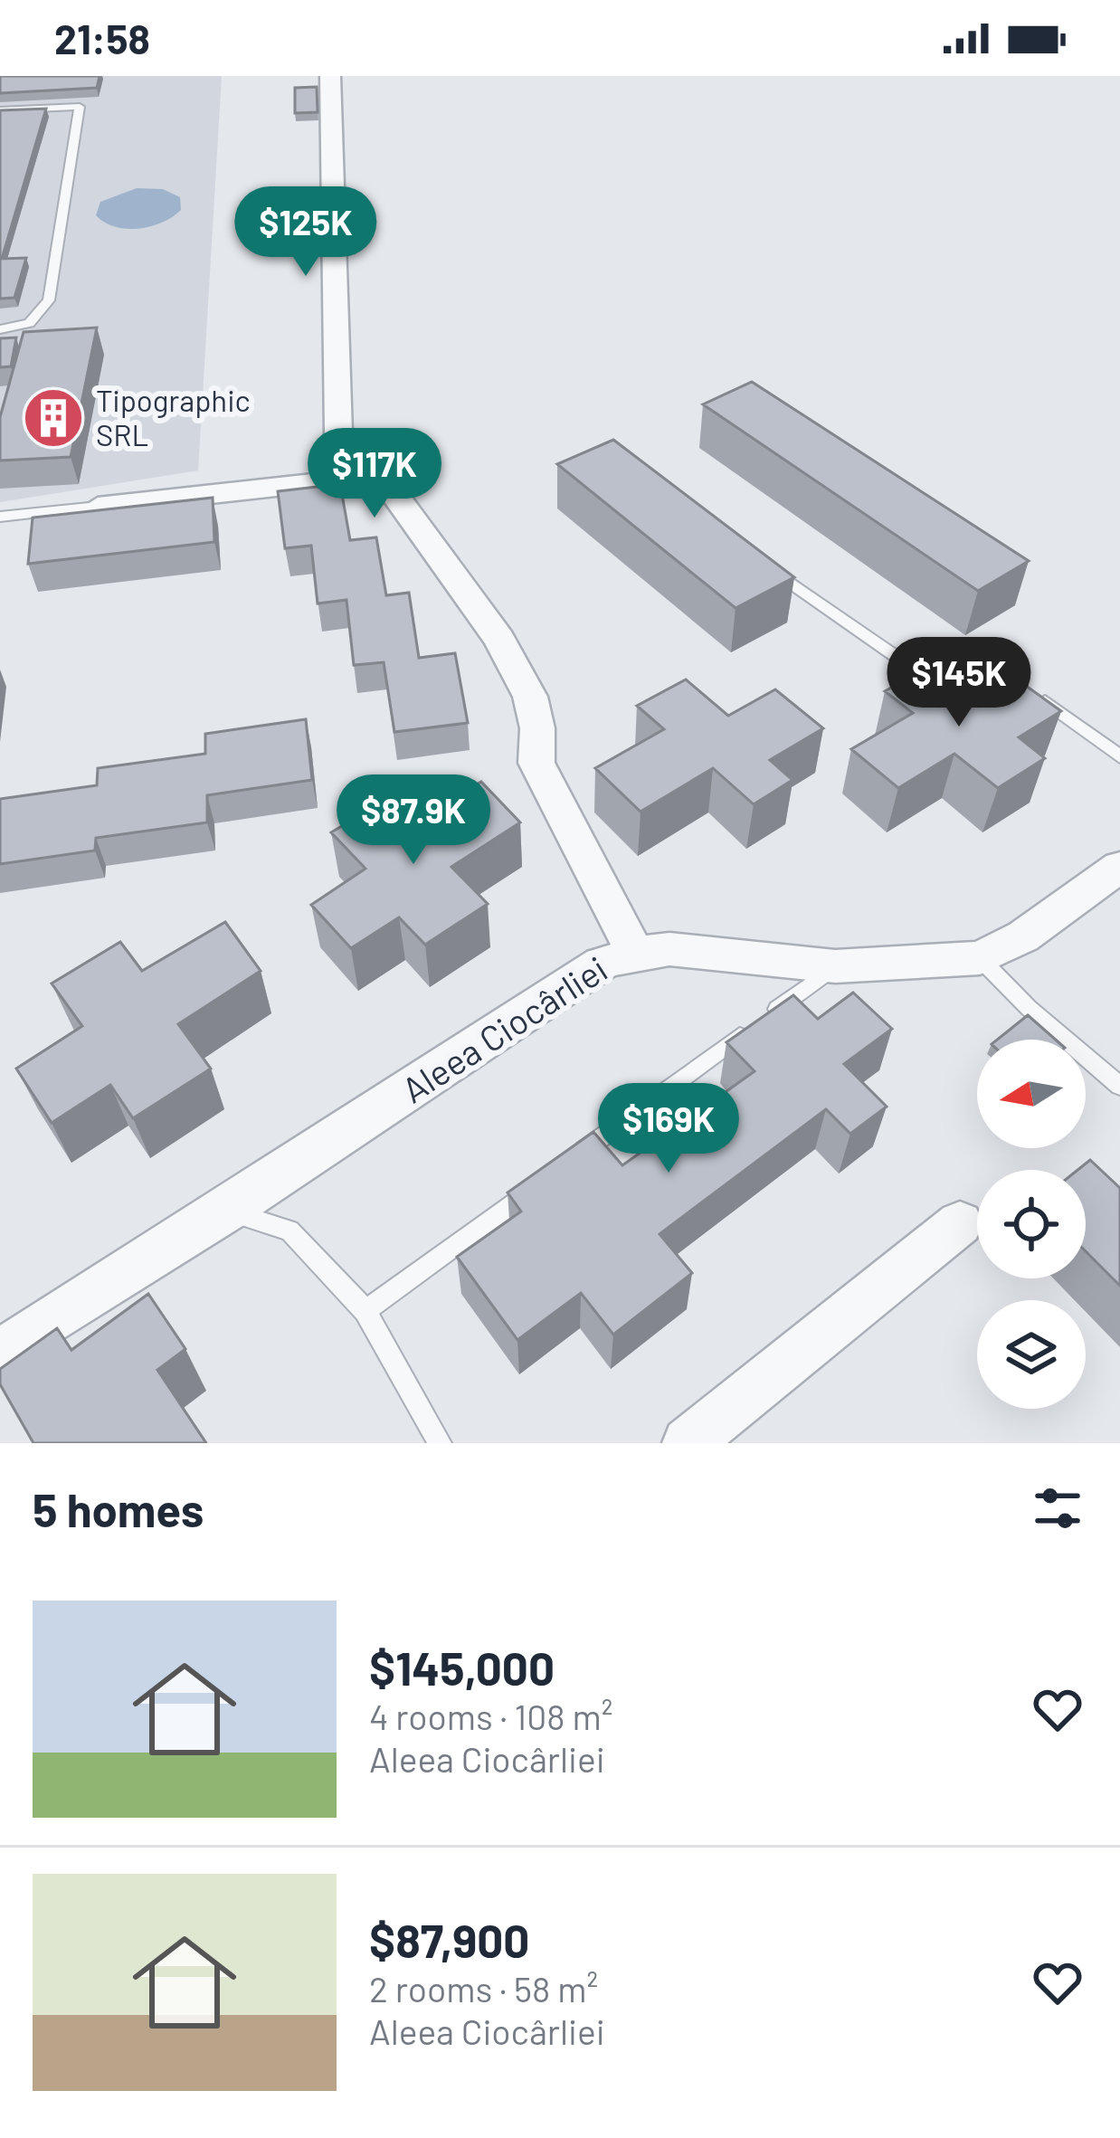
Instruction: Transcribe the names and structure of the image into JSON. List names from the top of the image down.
{
  "streets": {
    "street": ["Aleea Ciocârliei"]
  },
  "places": {
    "building": ["Tipographic SRL"]
  },
  "north": "left",
  "page": {
    "status": "21:58",
    "price": [
      "$125K",
      "$117K",
      "$145K",
      "$87.9K",
      "$169K"
    ],
    "heading": "5 homes",
    "list": [
      {
        "name": "$145,000",
        "note": "4 rooms · 108 m² · Aleea Ciocârliei"
      },
      {
        "name": "$87,900",
        "note": "2 rooms · 58 m² · Aleea Ciocârliei"
      }
    ]
  }
}
